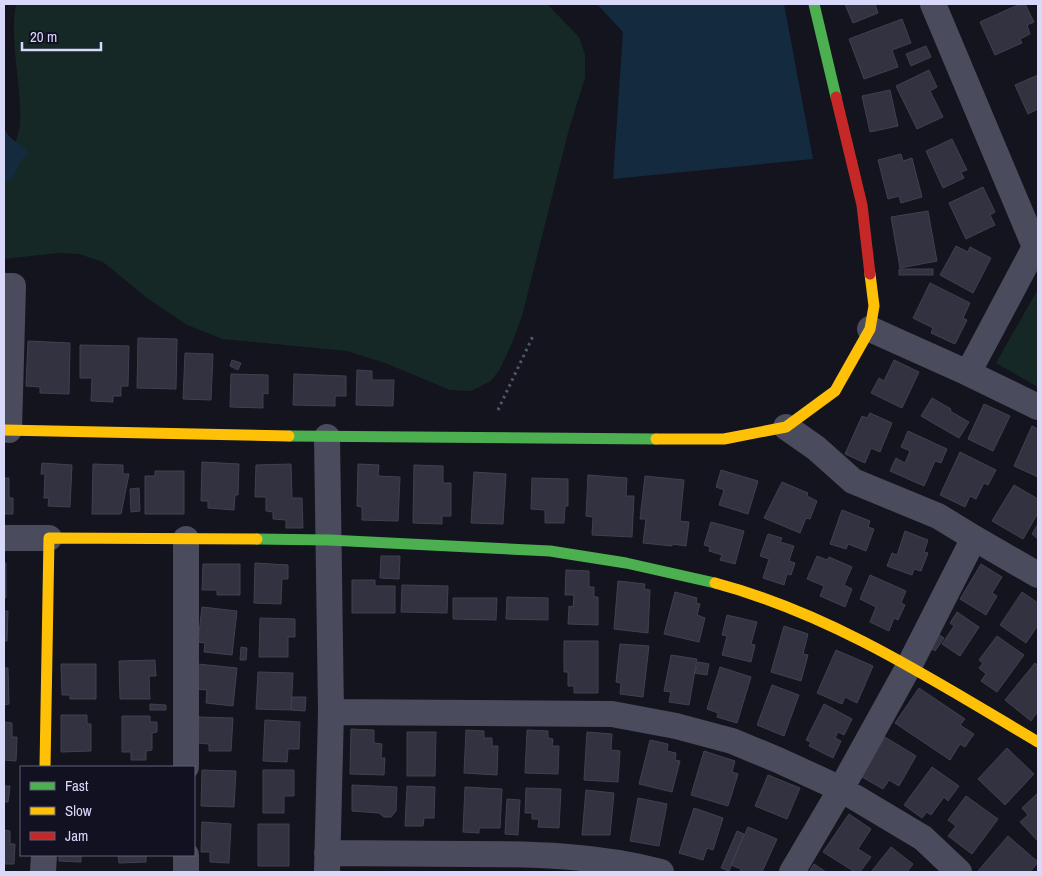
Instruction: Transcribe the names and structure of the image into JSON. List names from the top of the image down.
{
  "legend": ["Fast", "Slow", "Jam"],
  "scale_bar": "20 m"
}
